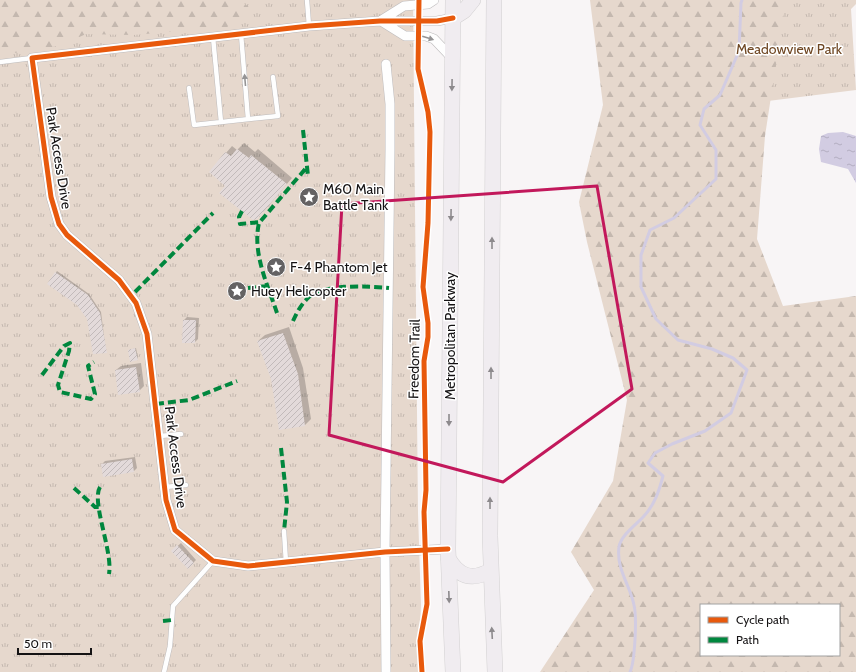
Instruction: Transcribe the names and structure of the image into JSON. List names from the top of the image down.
{
  "streets": {
    "main road": ["Metropolitan Parkway"],
    "street": ["Park Access Drive"],
    "cycle path": ["Freedom Trail"]
  },
  "crossings": [
    ["Park Access Drive", "Metropolitan Parkway"]
  ],
  "parks": ["Meadowview Park"],
  "places": {
    "place": ["M60 Main Battle Tank", "F-4 Phantom Jet", "Huey Helicopter"]
  },
  "legend": ["Cycle path", "Path"],
  "scale_bar": "50 m"
}
